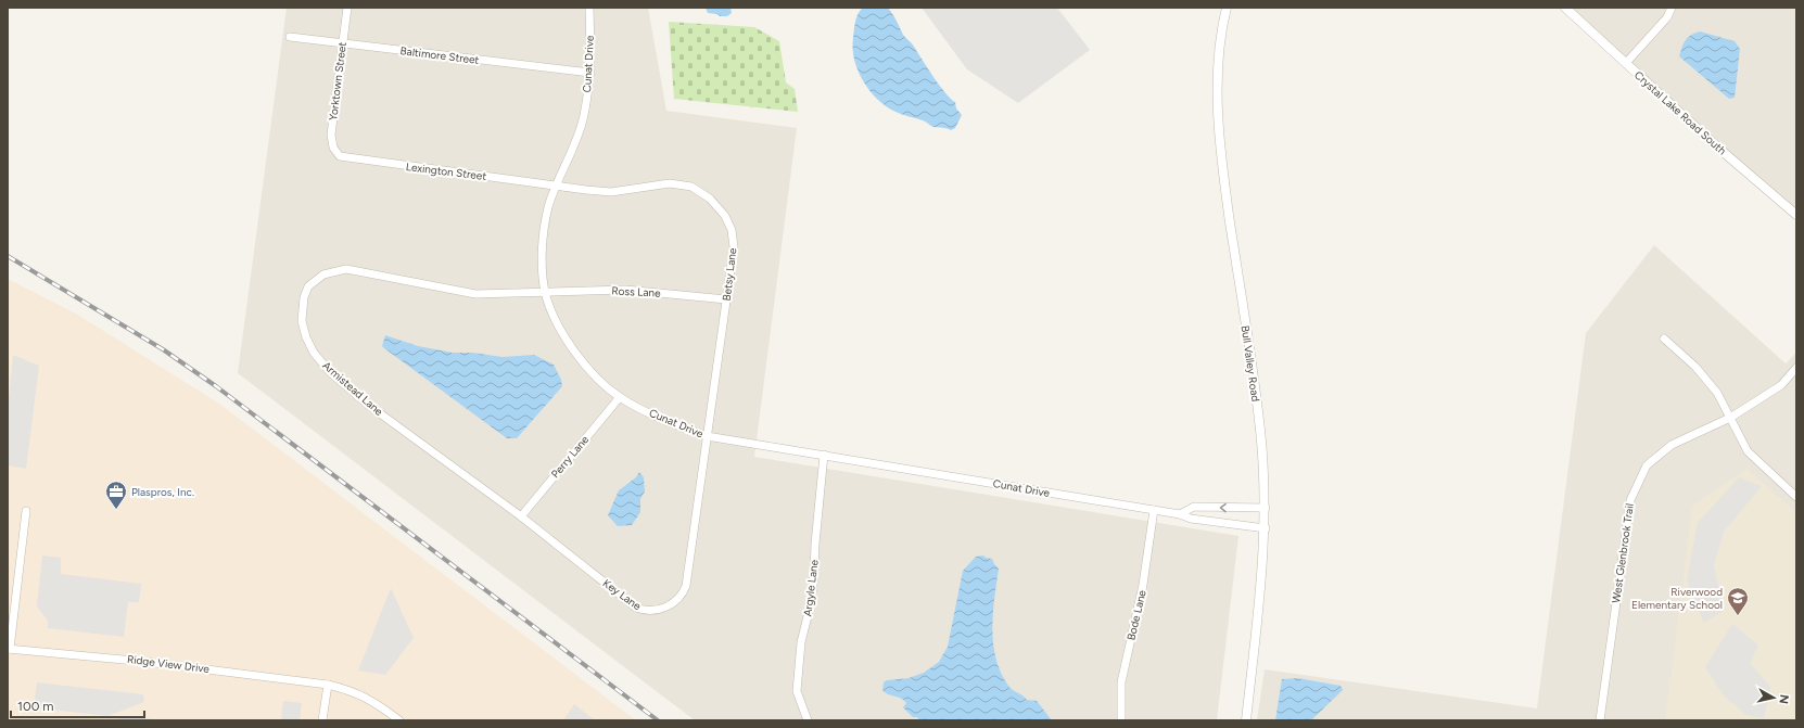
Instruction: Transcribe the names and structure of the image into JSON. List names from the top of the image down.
{
  "streets": {
    "street": [
      "Baltimore Street",
      "Cunat Drive",
      "Yorktown Street",
      "Crystal Lake Road South",
      "Lexington Street",
      "Betsy Lane",
      "Ross Lane",
      "Bull Valley Road",
      "Armistead Lane",
      "Perry Lane",
      "West Glenbrook Trail",
      "Argyle Lane",
      "Key Lane",
      "Bode Lane",
      "Ridge View Drive"
    ]
  },
  "crossings": [
    ["Baltimore Street", "Cunat Drive"],
    ["Baltimore Street", "Yorktown Street"],
    ["Cunat Drive", "Lexington Street"],
    ["Cunat Drive", "Betsy Lane"],
    ["Cunat Drive", "Ross Lane"],
    ["Cunat Drive", "Bull Valley Road"],
    ["Cunat Drive", "Armistead Lane"],
    ["Cunat Drive", "Perry Lane"],
    ["Cunat Drive", "Argyle Lane"],
    ["Cunat Drive", "Key Lane"],
    ["Cunat Drive", "Bode Lane"],
    ["Yorktown Street", "Lexington Street"],
    ["Lexington Street", "Betsy Lane"],
    ["Betsy Lane", "Ross Lane"],
    ["Betsy Lane", "Key Lane"],
    ["Ross Lane", "Armistead Lane"],
    ["Armistead Lane", "Perry Lane"],
    ["Armistead Lane", "Key Lane"],
    ["Perry Lane", "Key Lane"]
  ],
  "places": {
    "office": ["Plaspros, Inc."],
    "school or university": ["Riverwood Elementary School"]
  },
  "scale_bar": "100 m",
  "north": "right"
}
